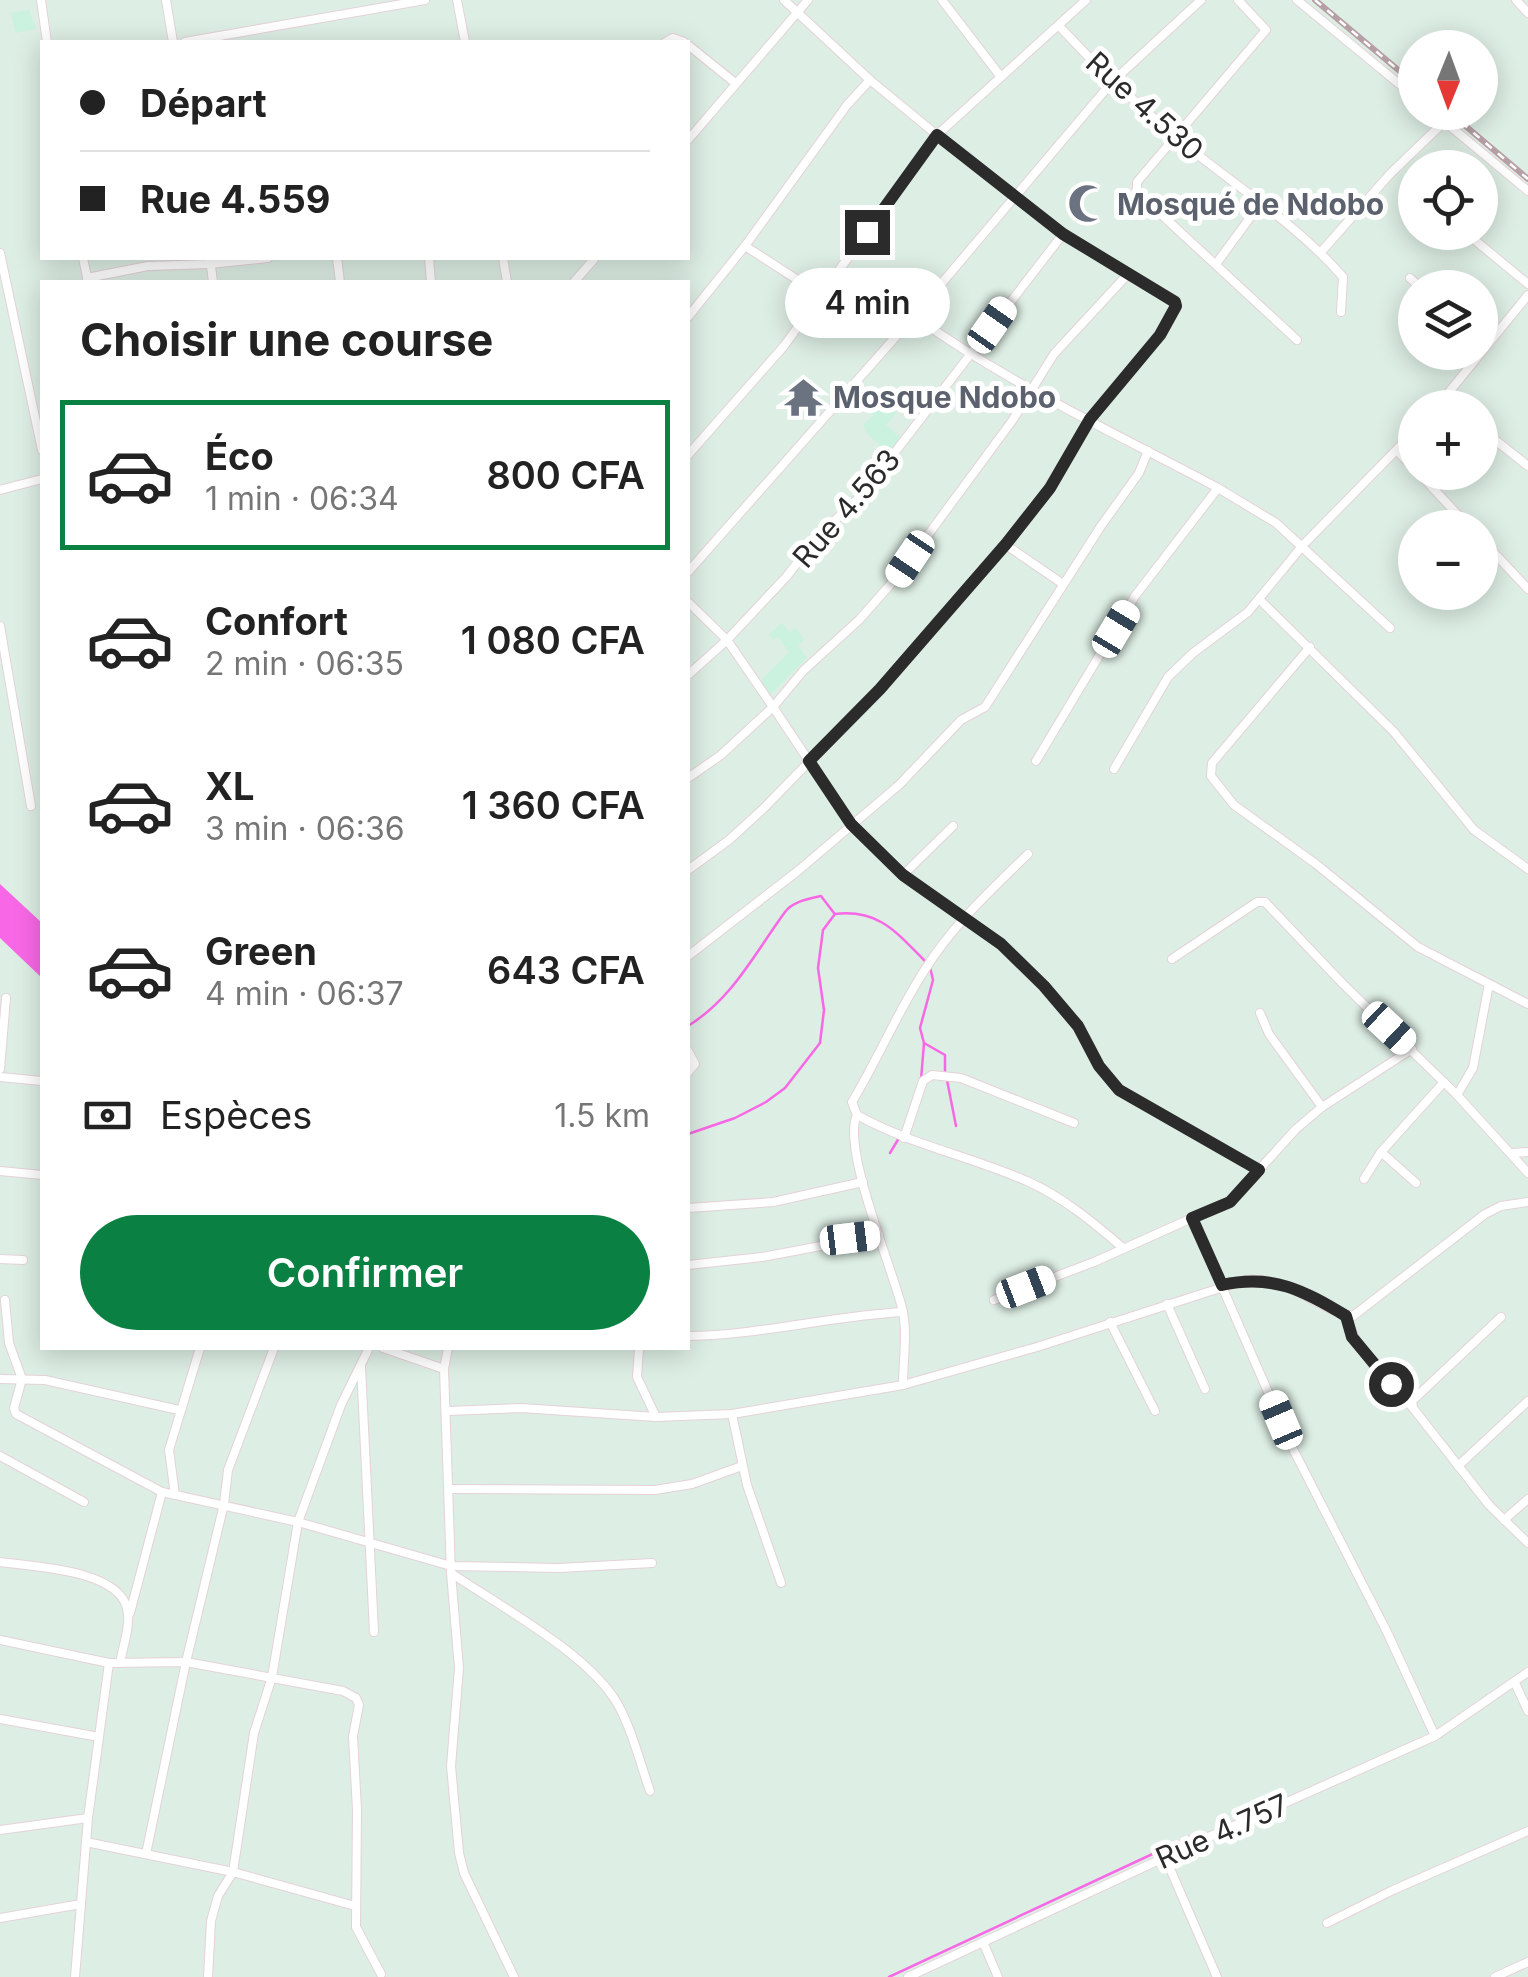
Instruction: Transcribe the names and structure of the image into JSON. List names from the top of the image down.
{
  "streets": {
    "street": ["Rue 4.530", "Rue 4.563", "Rue 4.757"]
  },
  "places": {
    "mosque": ["Mosqué de Ndobo"],
    "temple": ["Mosque Ndobo"]
  },
  "north": "bottom",
  "page": {
    "map_buttons": ["+", "−"],
    "banner": ["Départ", "Rue 4.559"],
    "bubble": "4 min",
    "heading": "Choisir une course",
    "list": [
      {
        "name": "Éco",
        "note": "1 min · 06:34",
        "value": "800 CFA"
      },
      {
        "name": "Confort",
        "note": "2 min · 06:35",
        "value": "1 080 CFA"
      },
      {
        "name": "XL",
        "note": "3 min · 06:36",
        "value": "1 360 CFA"
      },
      {
        "name": "Green",
        "note": "4 min · 06:37",
        "value": "643 CFA"
      }
    ],
    "pay": ["Espèces", "1.5 km"],
    "buttons": "Confirmer"
  }
}
